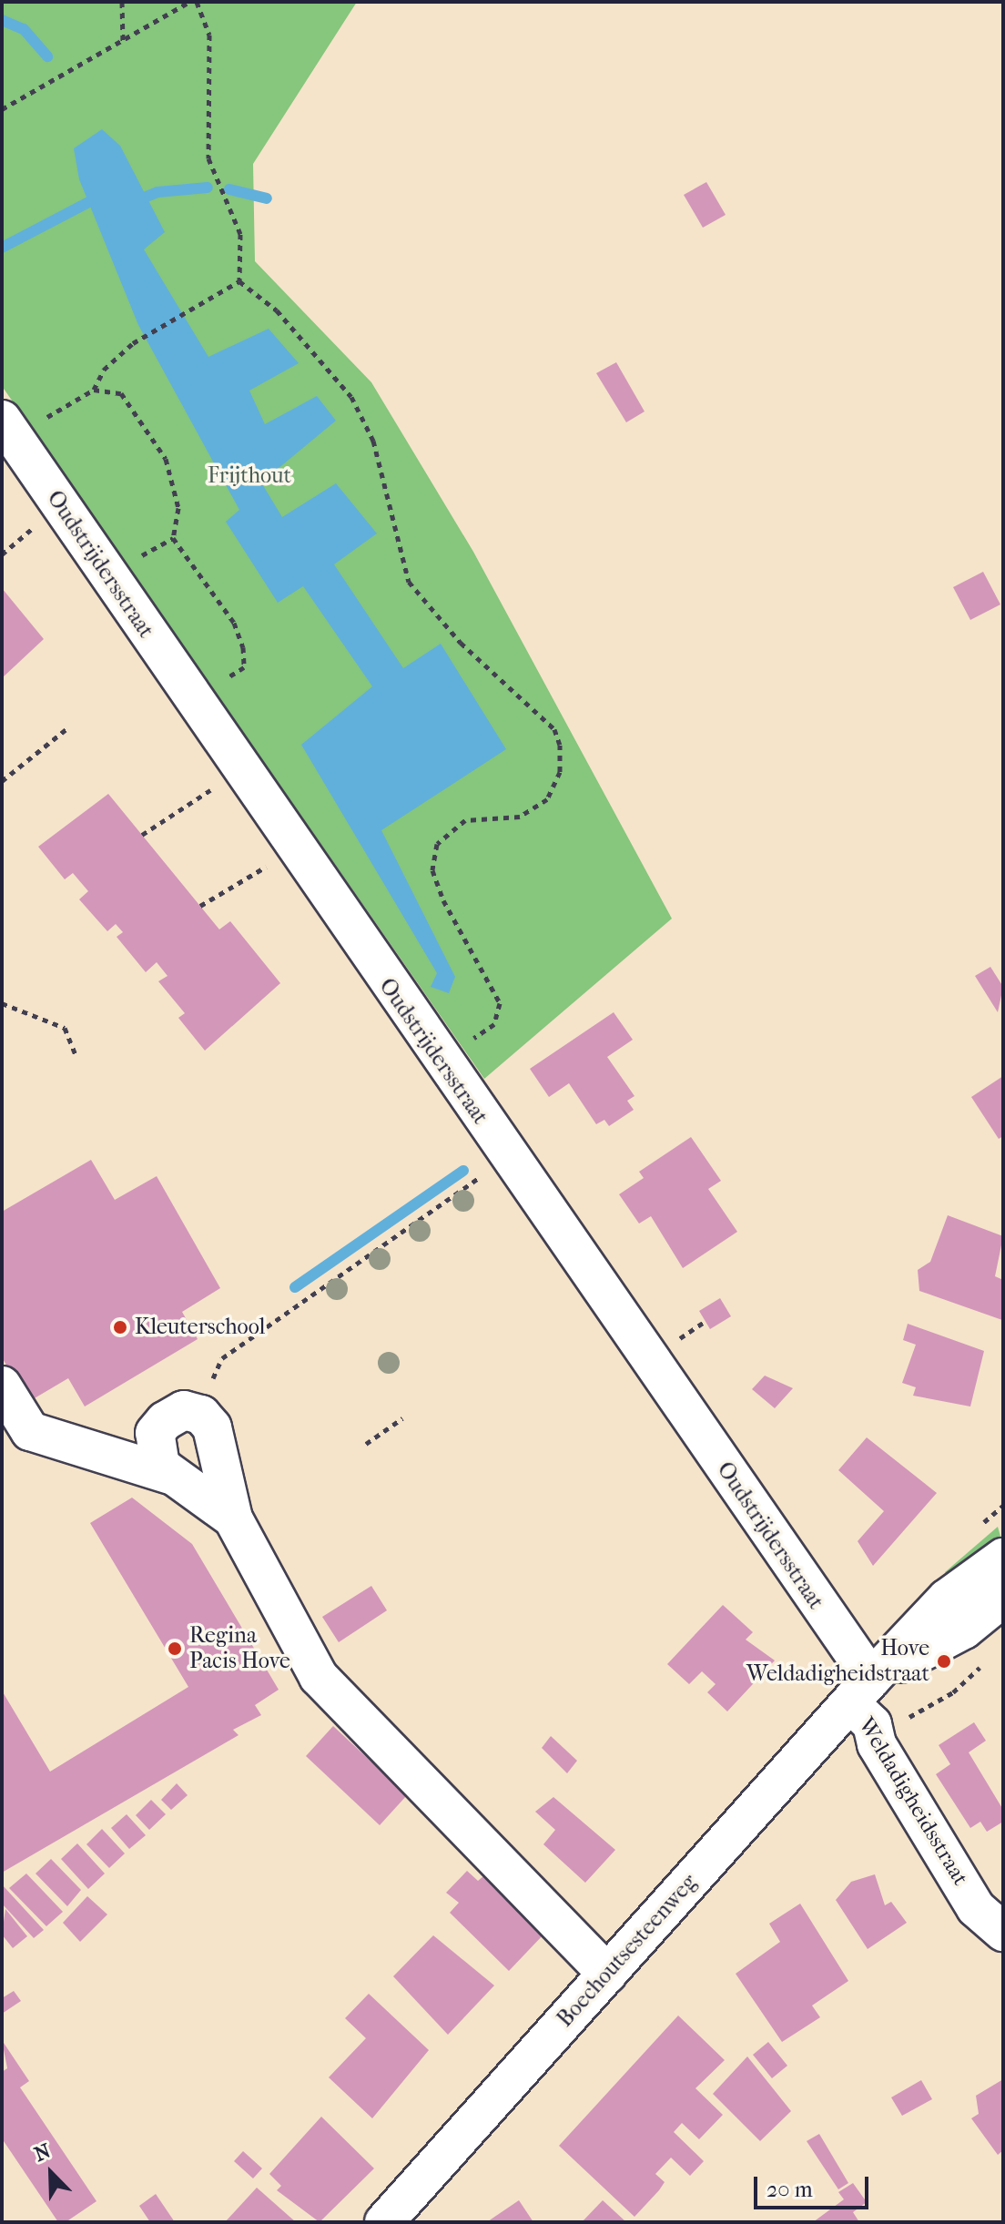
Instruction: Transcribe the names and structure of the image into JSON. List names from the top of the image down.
{
  "streets": {
    "street": ["Oudstrijdersstraat", "Weldadigheidsstraat", "Boechoutsesteenweg"]
  },
  "crossings": [
    ["Oudstrijdersstraat", "Weldadigheidsstraat"],
    ["Oudstrijdersstraat", "Boechoutsesteenweg"],
    ["Weldadigheidsstraat", "Boechoutsesteenweg"]
  ],
  "parks": ["Frijthout"],
  "places": ["Kleuterschool", "Regina Pacis Hove", "Hove Weldadigheidstraat"],
  "scale_bar": "20 m",
  "north": "top left"
}
